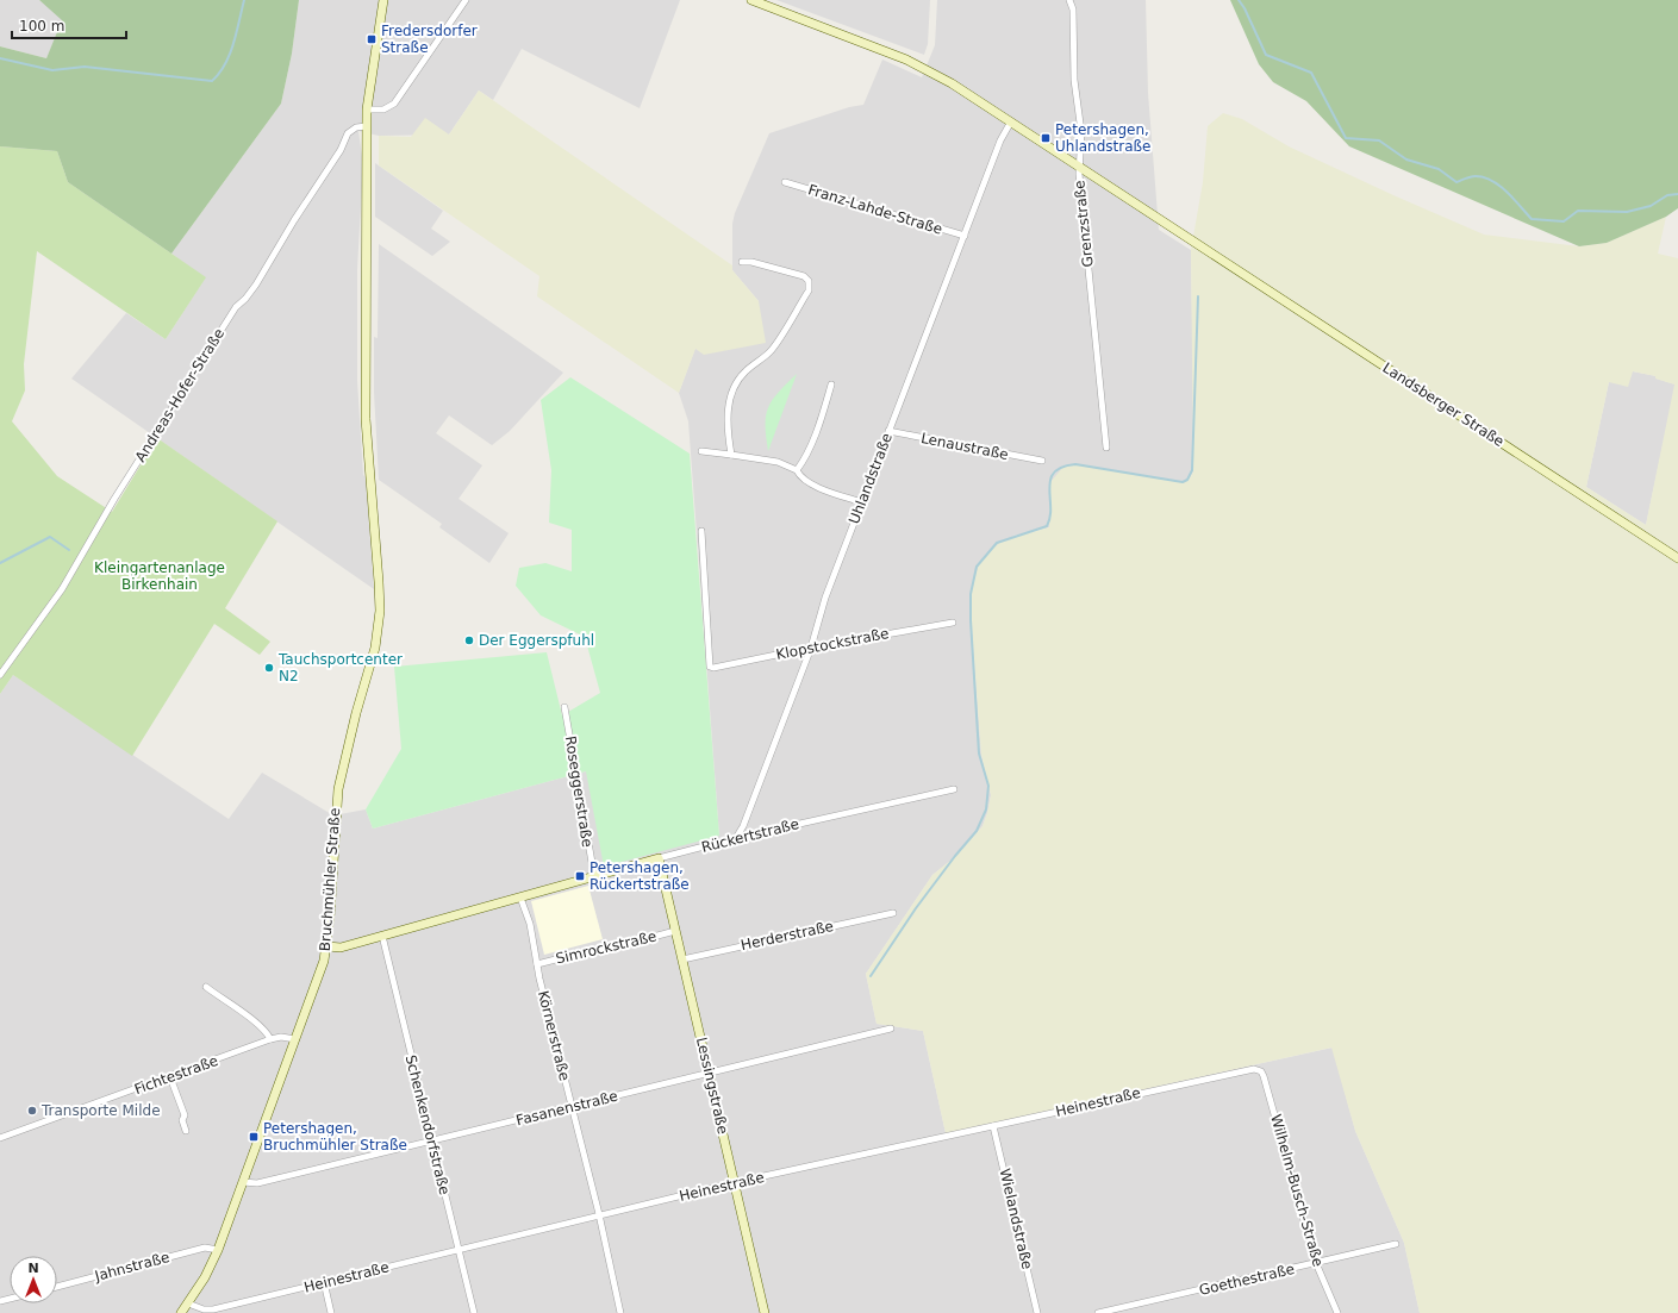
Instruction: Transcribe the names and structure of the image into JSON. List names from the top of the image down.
{
  "streets": {
    "street": [
      "Franz-Lahde-Straße",
      "Grenzstraße",
      "Andreas-Hofer-Straße",
      "Landsberger Straße",
      "Lenaustraße",
      "Uhlandstraße",
      "Klopstockstraße",
      "Roseggerstraße",
      "Rückertstraße",
      "Bruchmühler Straße",
      "Herderstraße",
      "Simrockstraße",
      "Körnerstraße",
      "Fichtestraße",
      "Lessingstraße",
      "Heinestraße",
      "Fasanenstraße",
      "Schenkendorfstraße",
      "Wilhelm-Busch-Straße",
      "Wielandstraße",
      "Jahnstraße",
      "Goethestraße"
    ]
  },
  "crossings": [
    ["Franz-Lahde-Straße", "Uhlandstraße"],
    ["Grenzstraße", "Landsberger Straße"],
    ["Andreas-Hofer-Straße", "Bruchmühler Straße"],
    ["Landsberger Straße", "Uhlandstraße"],
    ["Lenaustraße", "Uhlandstraße"],
    ["Uhlandstraße", "Klopstockstraße"],
    ["Uhlandstraße", "Rückertstraße"],
    ["Roseggerstraße", "Rückertstraße"],
    ["Rückertstraße", "Bruchmühler Straße"],
    ["Rückertstraße", "Körnerstraße"],
    ["Rückertstraße", "Lessingstraße"],
    ["Rückertstraße", "Schenkendorfstraße"],
    ["Bruchmühler Straße", "Fichtestraße"],
    ["Bruchmühler Straße", "Heinestraße"],
    ["Bruchmühler Straße", "Fasanenstraße"],
    ["Bruchmühler Straße", "Jahnstraße"],
    ["Herderstraße", "Lessingstraße"],
    ["Simrockstraße", "Körnerstraße"],
    ["Simrockstraße", "Lessingstraße"],
    ["Körnerstraße", "Heinestraße"],
    ["Körnerstraße", "Fasanenstraße"],
    ["Lessingstraße", "Heinestraße"],
    ["Lessingstraße", "Fasanenstraße"],
    ["Heinestraße", "Schenkendorfstraße"],
    ["Heinestraße", "Wilhelm-Busch-Straße"],
    ["Heinestraße", "Wielandstraße"],
    ["Fasanenstraße", "Schenkendorfstraße"],
    ["Wilhelm-Busch-Straße", "Goethestraße"]
  ],
  "parks": ["Kleingartenanlage Birkenhain"],
  "places": {
    "transit": [
      "Fredersdorfer Straße",
      "Petershagen, Uhlandstraße",
      "Petershagen, Rückertstraße",
      "Petershagen, Bruchmühler Straße"
    ],
    "other": ["Der Eggerspfuhl", "Tauchsportcenter N2", "Transporte Milde"]
  },
  "scale_bar": "100 m",
  "north": "top"
}
